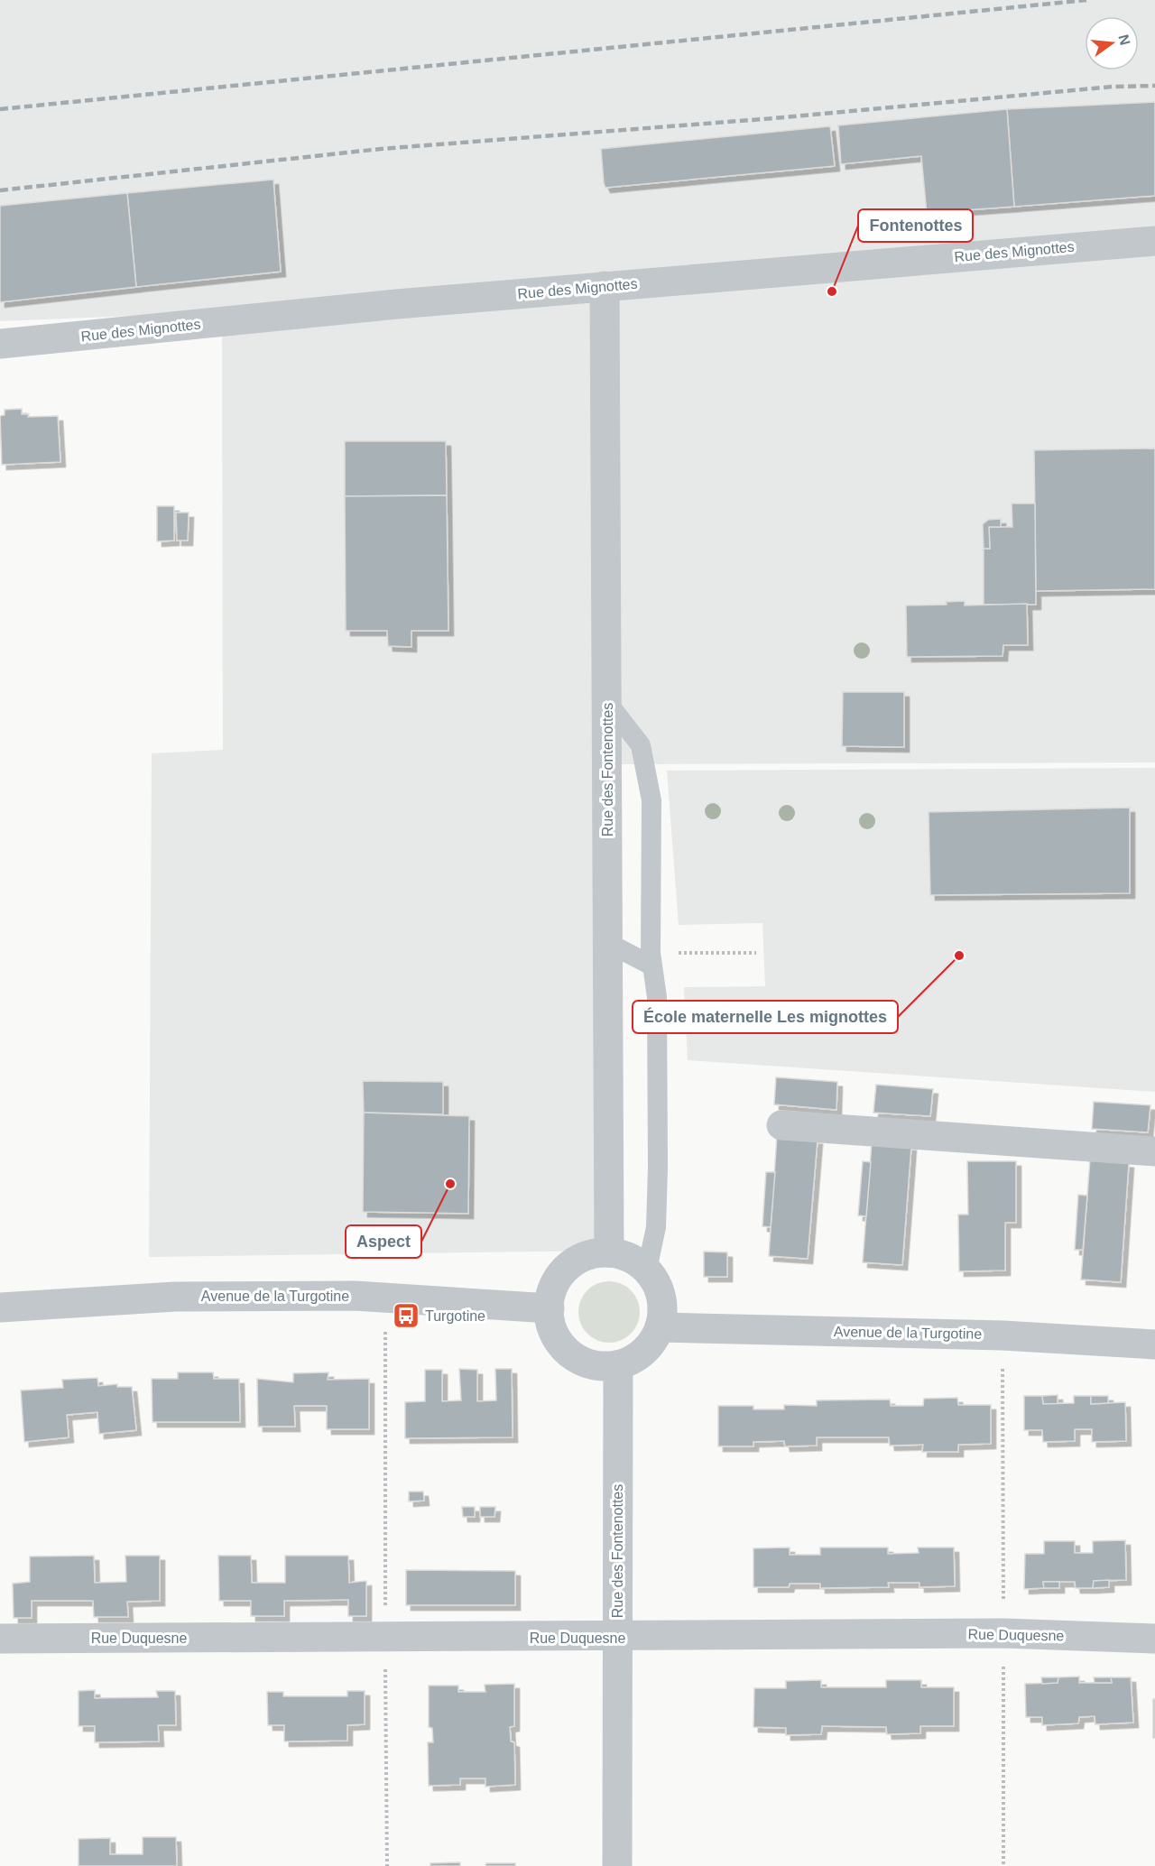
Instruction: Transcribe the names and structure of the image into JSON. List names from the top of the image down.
{
  "streets": {
    "street": [
      "Rue des Mignottes",
      "Rue des Fontenottes",
      "Avenue de la Turgotine",
      "Rue Duquesne"
    ]
  },
  "crossings": [
    ["Rue des Mignottes", "Rue des Fontenottes"],
    ["Rue des Fontenottes", "Avenue de la Turgotine"],
    ["Rue des Fontenottes", "Rue Duquesne"]
  ],
  "places": {
    "other": ["Fontenottes", "École maternelle Les mignottes", "Aspect"],
    "bus stop": ["Turgotine"]
  },
  "north": "right"
}
